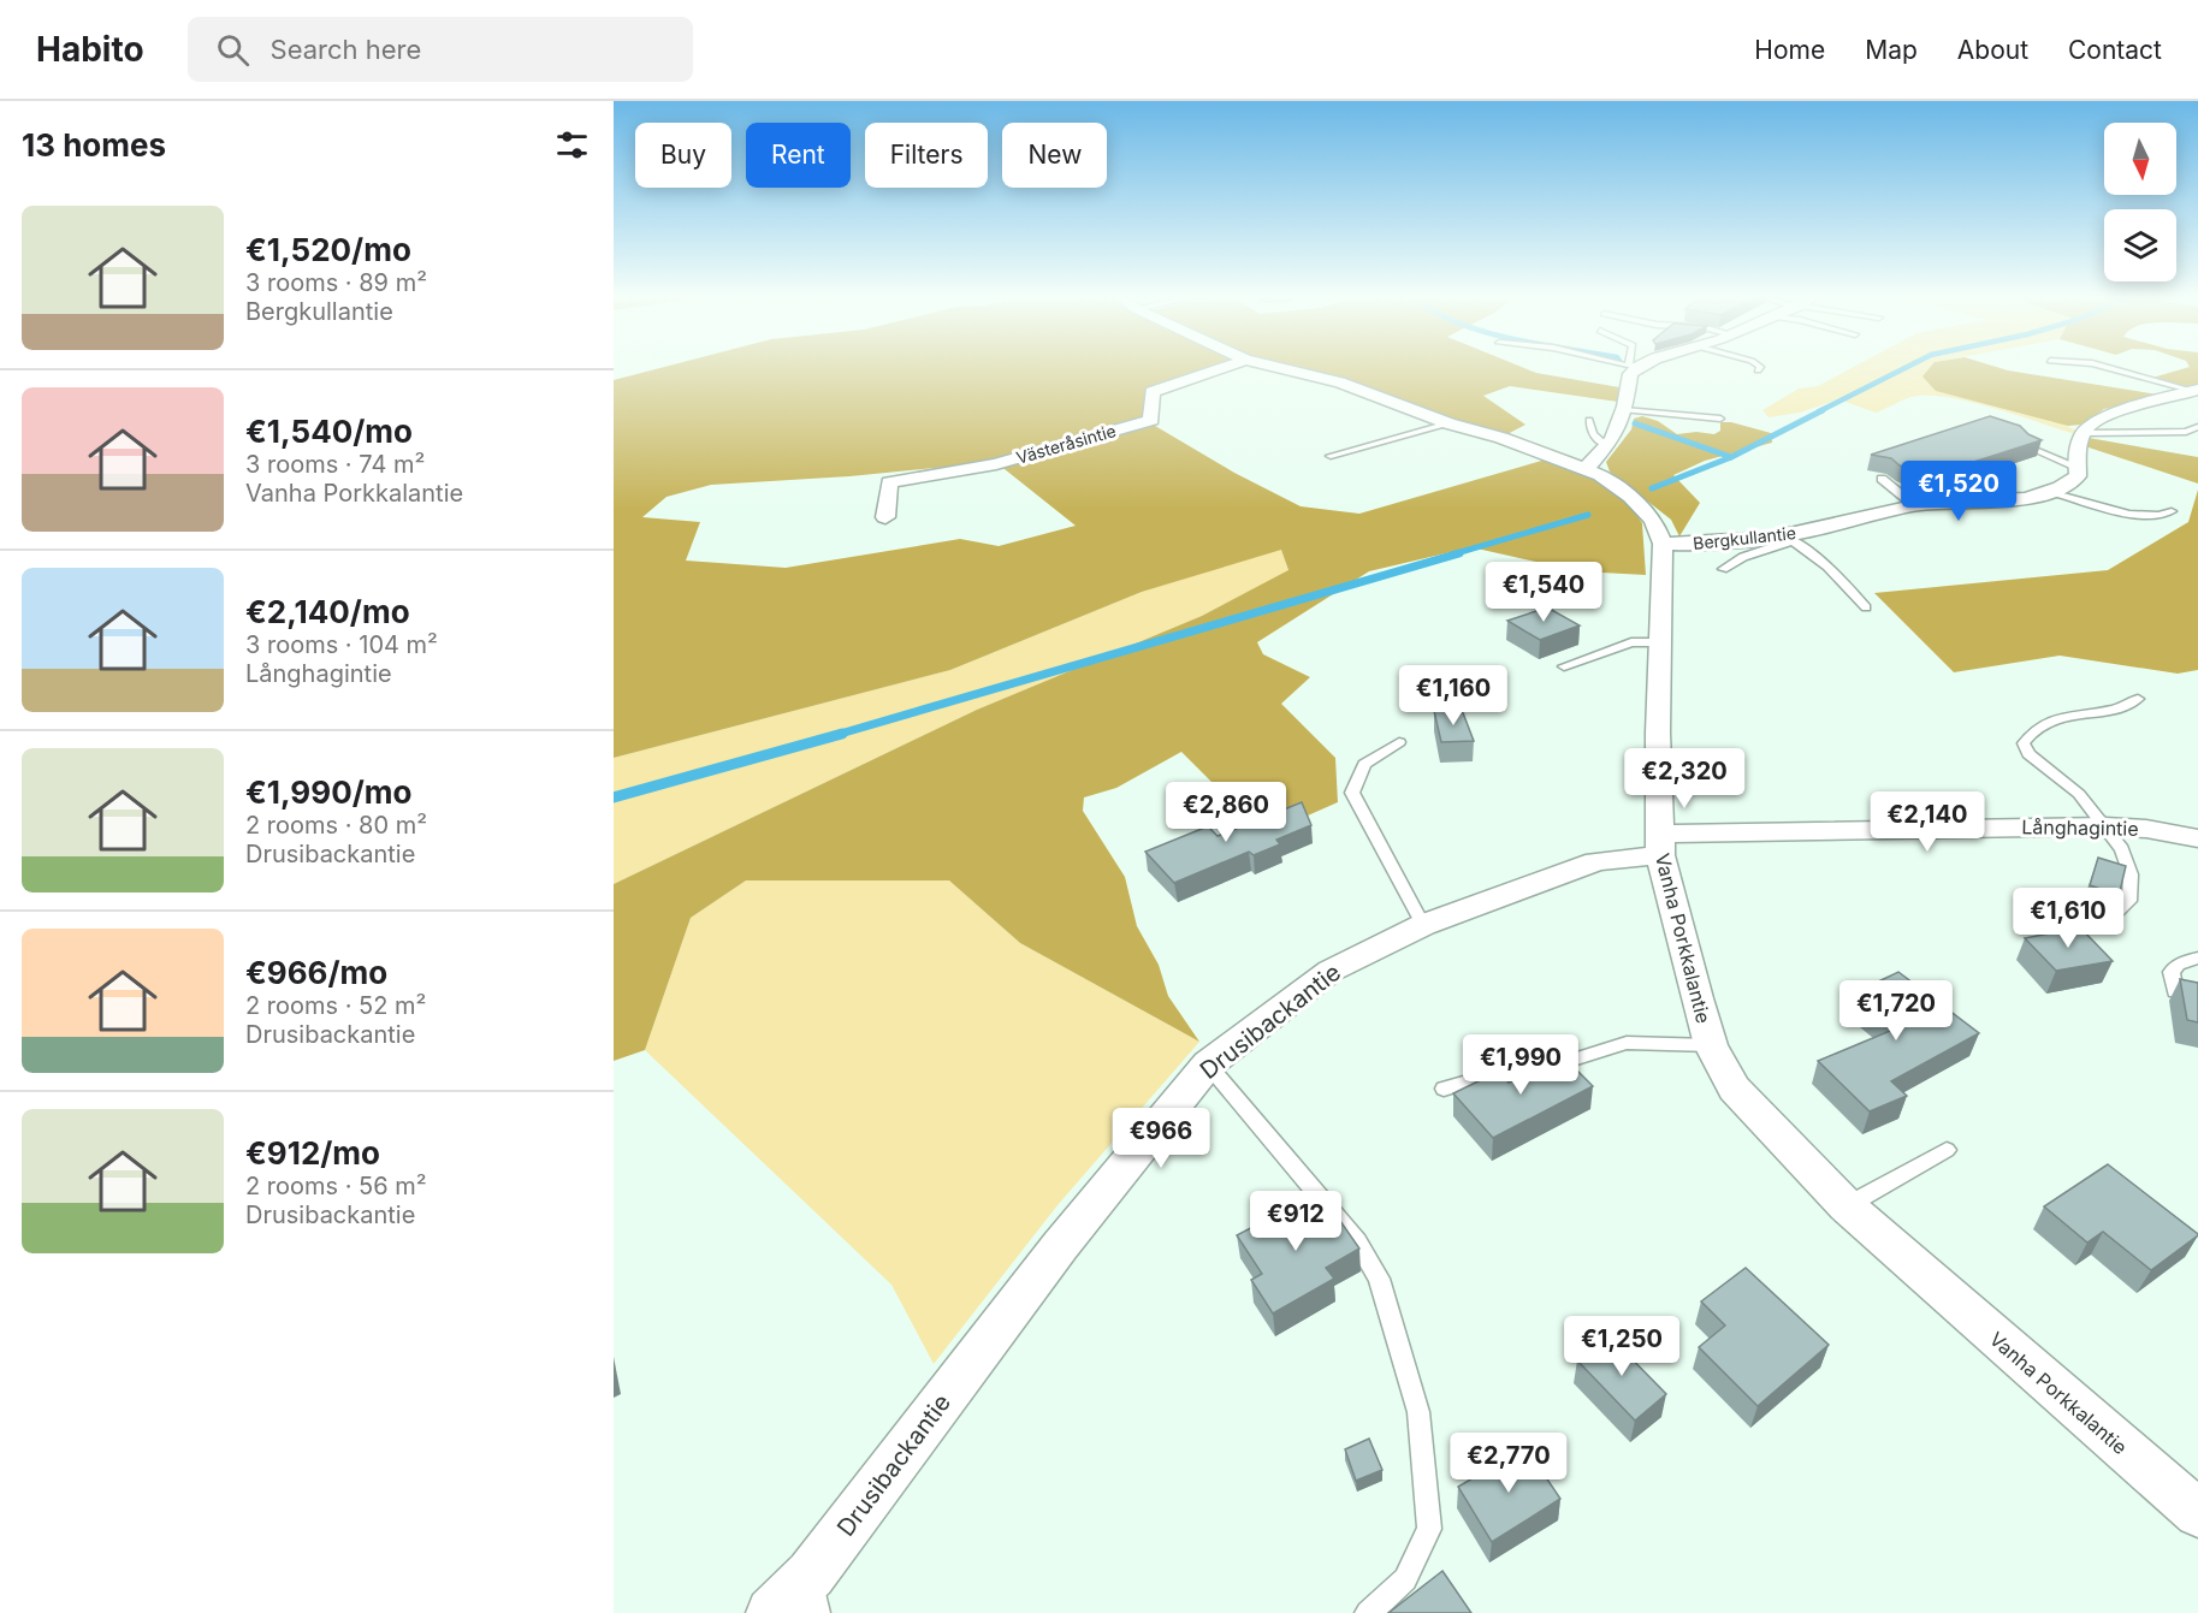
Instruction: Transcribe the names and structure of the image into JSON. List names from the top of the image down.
{
  "streets": {
    "street": [
      "Västeråsintie",
      "Bergkullantie",
      "Långhagintie",
      "Vanha Porkkalantie",
      "Drusibackantie"
    ]
  },
  "crossings": [
    ["Bergkullantie", "Vanha Porkkalantie"],
    ["Långhagintie", "Vanha Porkkalantie"],
    ["Långhagintie", "Drusibackantie"],
    ["Vanha Porkkalantie", "Drusibackantie"]
  ],
  "north": "bottom",
  "page": {
    "header": "Habito",
    "search": "Search here",
    "nav": [
      "Home",
      "Map",
      "About",
      "Contact"
    ],
    "heading": "13 homes",
    "chip": [
      "Buy",
      "Rent",
      "Filters",
      "New"
    ],
    "list": [
      {
        "name": "€1,520/mo",
        "note": "3 rooms · 89 m² · Bergkullantie"
      },
      {
        "name": "€1,540/mo",
        "note": "3 rooms · 74 m² · Vanha Porkkalantie"
      },
      {
        "name": "€2,140/mo",
        "note": "3 rooms · 104 m² · Långhagintie"
      },
      {
        "name": "€1,990/mo",
        "note": "2 rooms · 80 m² · Drusibackantie"
      },
      {
        "name": "€966/mo",
        "note": "2 rooms · 52 m² · Drusibackantie"
      },
      {
        "name": "€912/mo",
        "note": "2 rooms · 56 m² · Drusibackantie"
      }
    ],
    "price": [
      "€1,520",
      "€1,540",
      "€1,160",
      "€2,320",
      "€2,860",
      "€2,140",
      "€1,610",
      "€1,720",
      "€1,990",
      "€966",
      "€912",
      "€1,250",
      "€2,770"
    ]
  }
}
